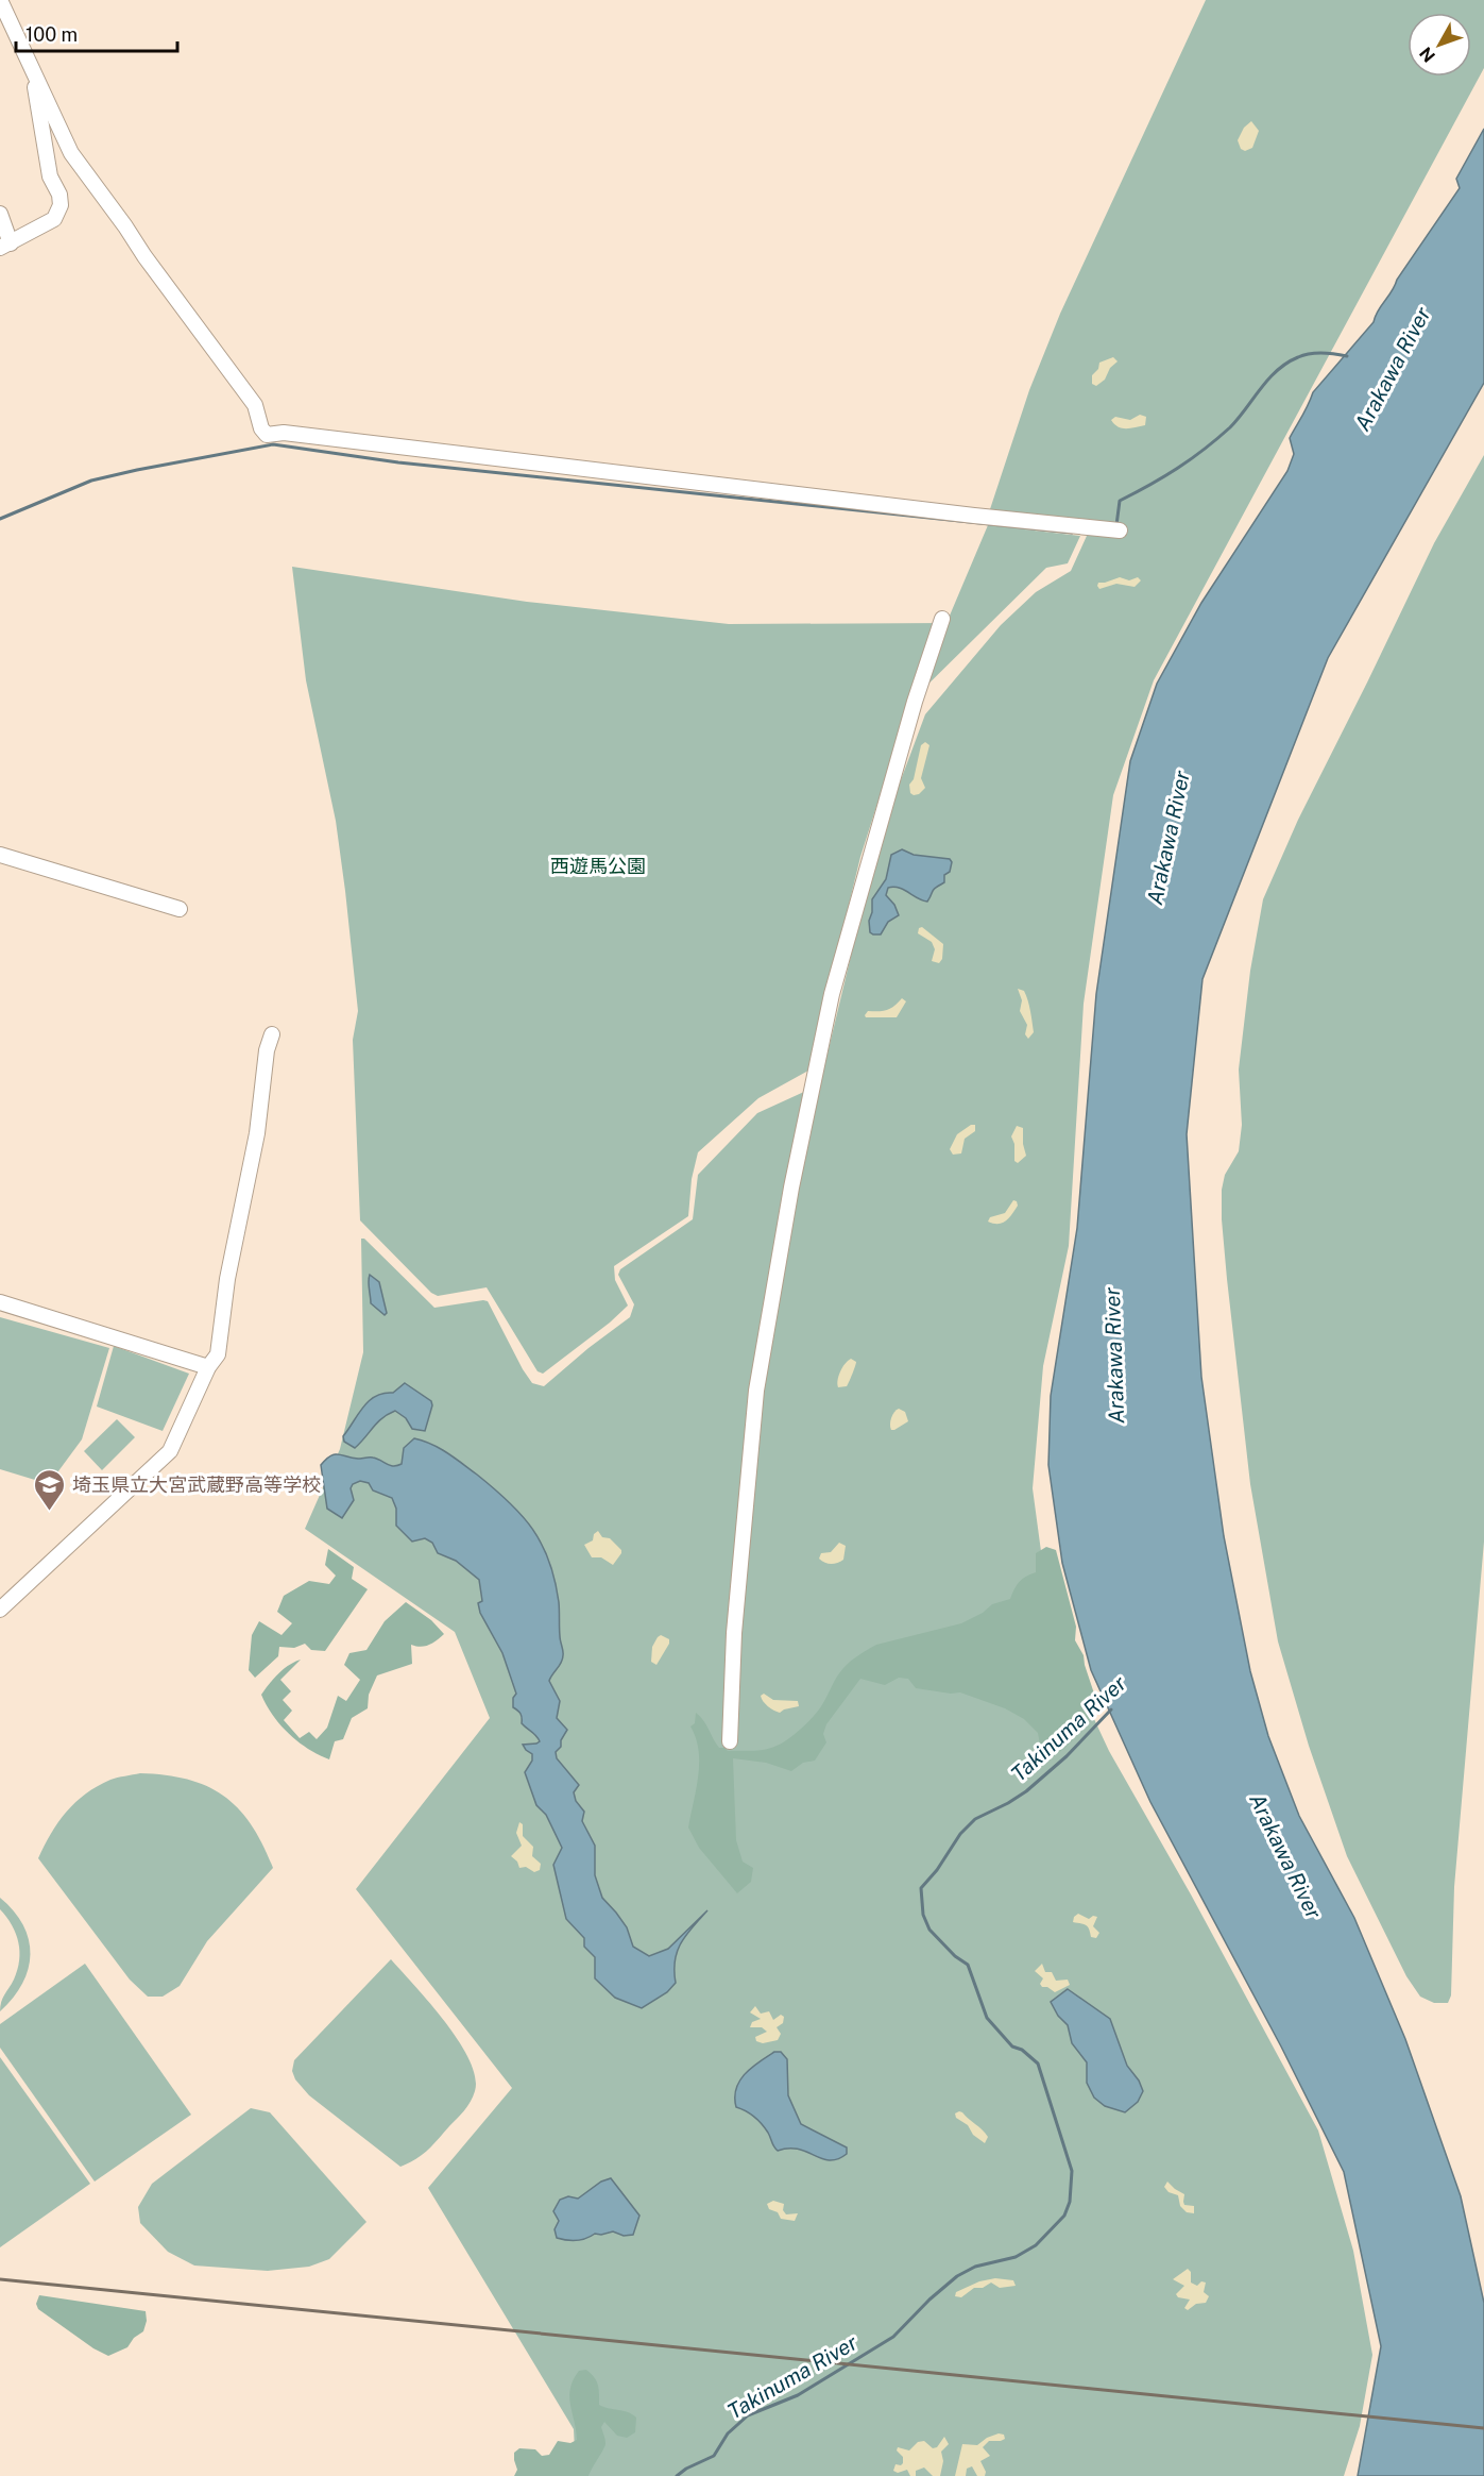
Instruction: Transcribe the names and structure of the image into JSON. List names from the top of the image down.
{
  "water": ["Arakawa River", "Takinuma River"],
  "parks": ["西遊馬公園"],
  "places": {
    "school or university": ["埼玉県立大宮武蔵野高等学校"]
  },
  "scale_bar": "100 m",
  "north": "bottom left"
}
